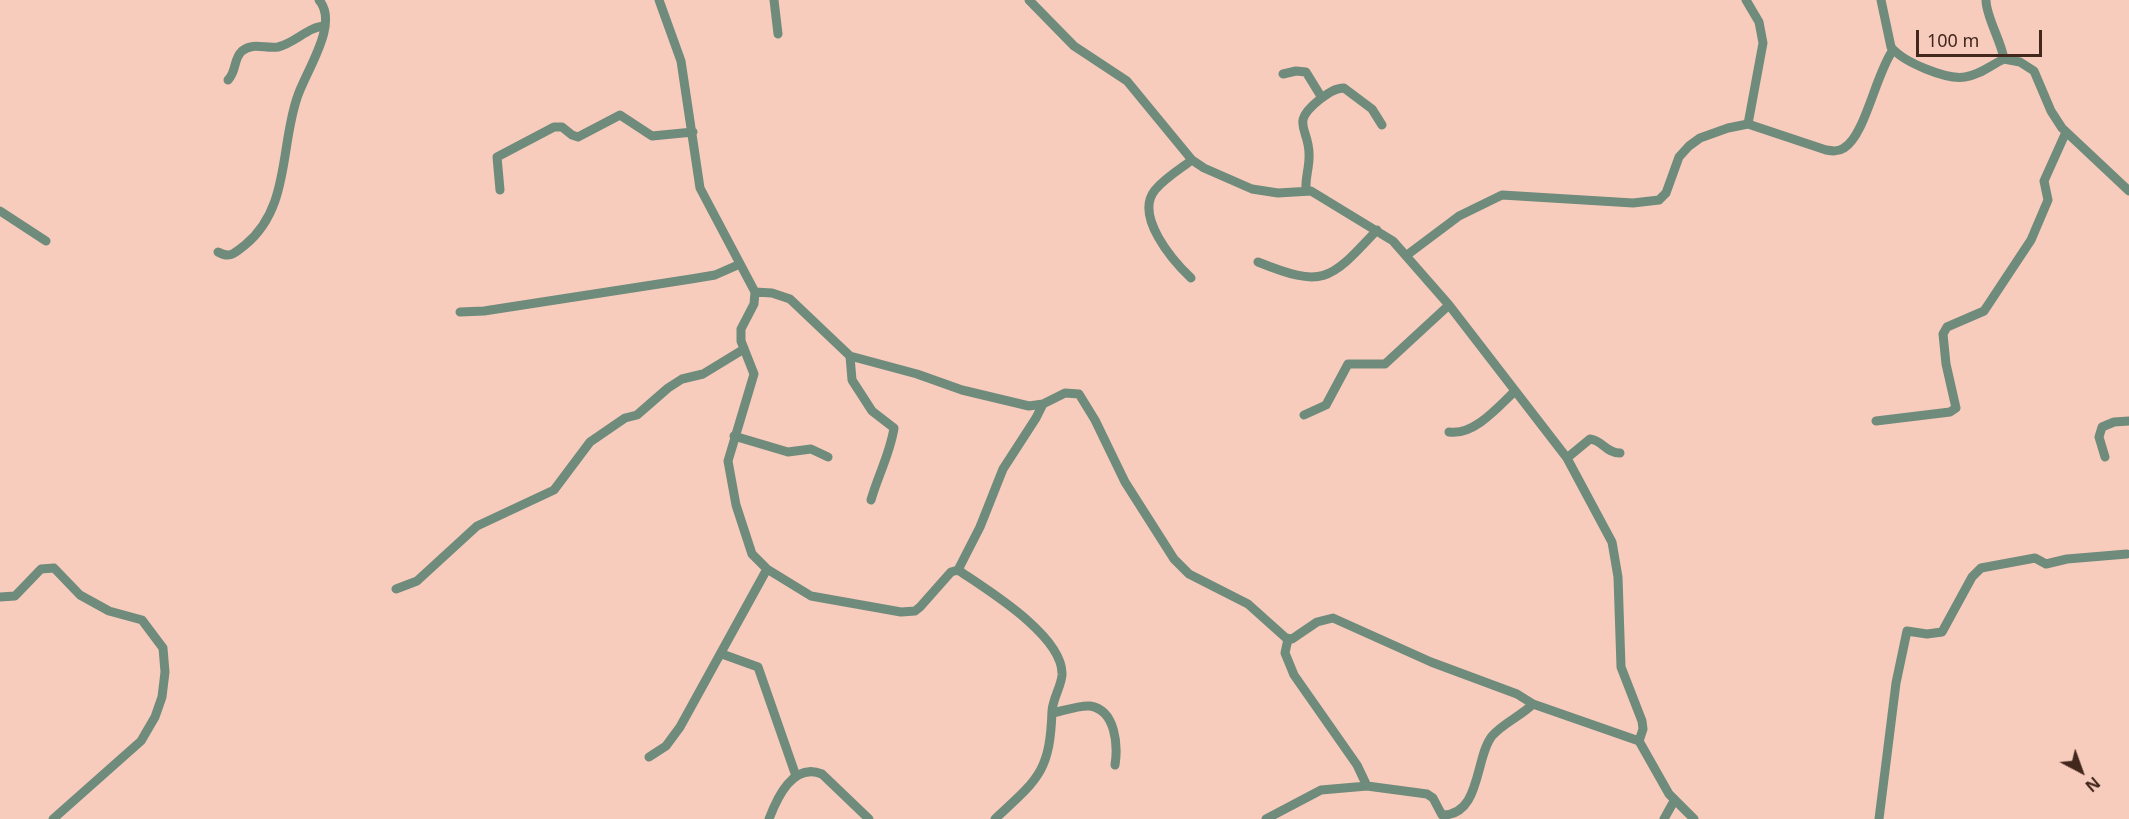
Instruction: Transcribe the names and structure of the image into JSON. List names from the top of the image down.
{
  "scale_bar": "100 m",
  "north": "bottom right"
}
